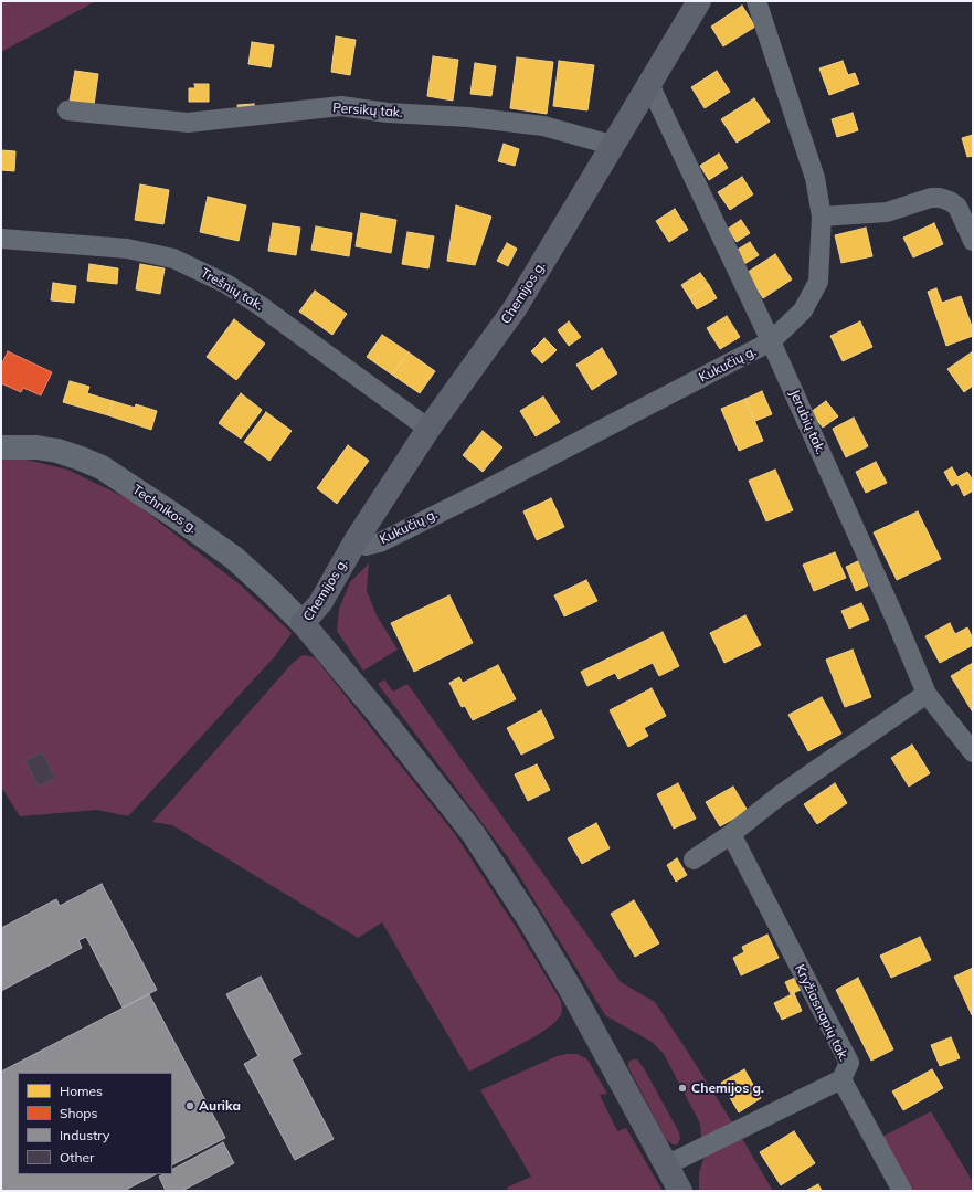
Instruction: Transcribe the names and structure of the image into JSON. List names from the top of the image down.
{
  "streets": {
    "main road": ["Chemijos g."],
    "street": [
      "Persikų tak.",
      "Trešnių tak.",
      "Kukučių g.",
      "Jerubių tak.",
      "Technikos g.",
      "Kryžiasnapių tak."
    ]
  },
  "crossings": [
    ["Persikų tak.", "Chemijos g."],
    ["Trešnių tak.", "Chemijos g."],
    ["Chemijos g.", "Kukučių g."],
    ["Chemijos g.", "Jerubių tak."],
    ["Chemijos g.", "Technikos g."],
    ["Kukučių g.", "Jerubių tak."]
  ],
  "places": ["Chemijos g.", "Aurika"],
  "legend": [
    "Homes",
    "Shops",
    "Industry",
    "Other"
  ]
}
